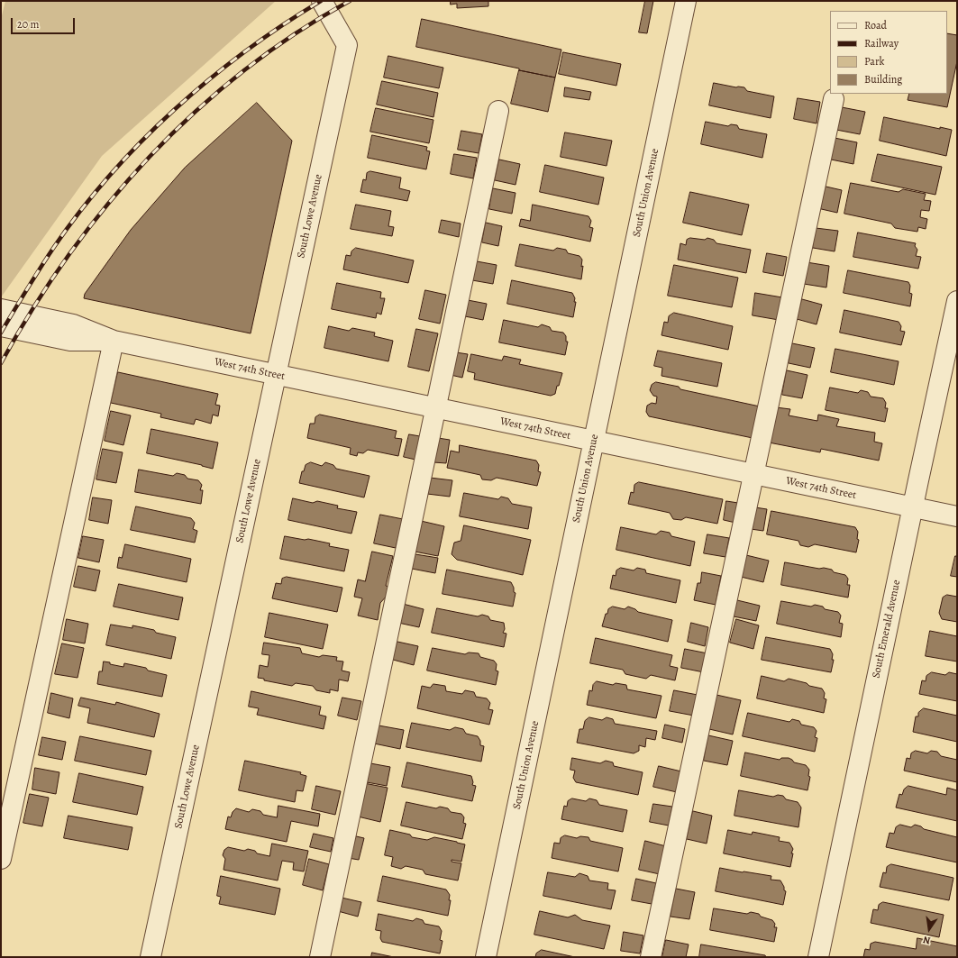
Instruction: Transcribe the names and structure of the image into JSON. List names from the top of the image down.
{
  "streets": {
    "street": [
      "South Union Avenue",
      "South Lowe Avenue",
      "West 74th Street",
      "South Emerald Avenue"
    ]
  },
  "crossings": [
    ["South Union Avenue", "West 74th Street"],
    ["South Lowe Avenue", "West 74th Street"],
    ["West 74th Street", "South Emerald Avenue"]
  ],
  "legend": [
    "Road",
    "Railway",
    "Park",
    "Building"
  ],
  "scale_bar": "20 m",
  "north": "bottom"
}
